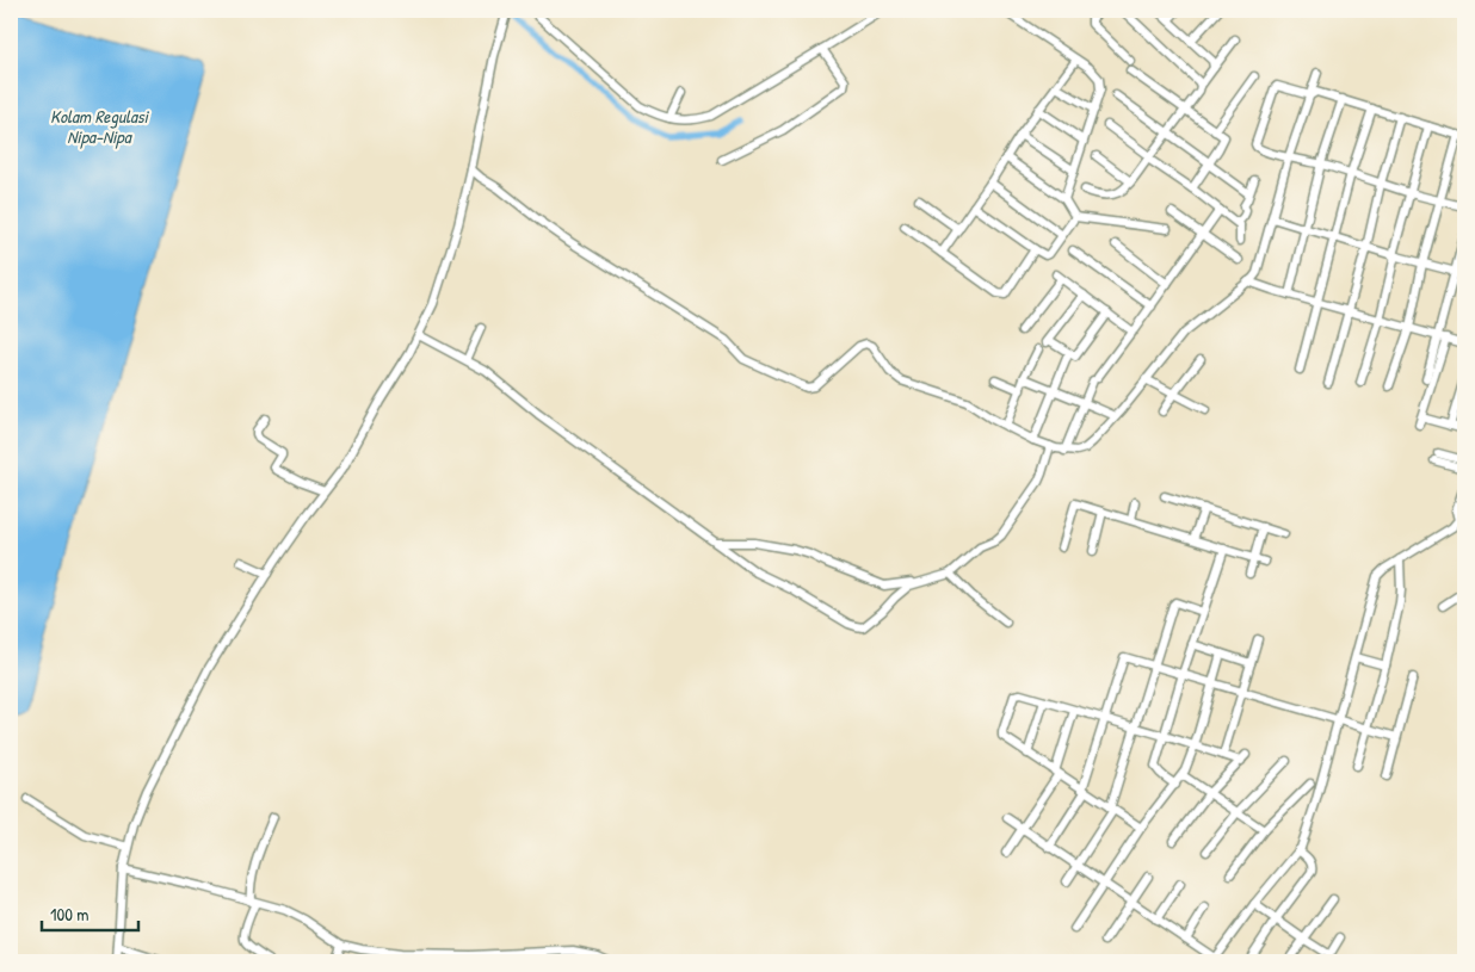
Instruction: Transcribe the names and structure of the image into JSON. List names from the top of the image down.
{
  "water": ["Kolam Regulasi Nipa-Nipa"],
  "scale_bar": "100 m"
}
